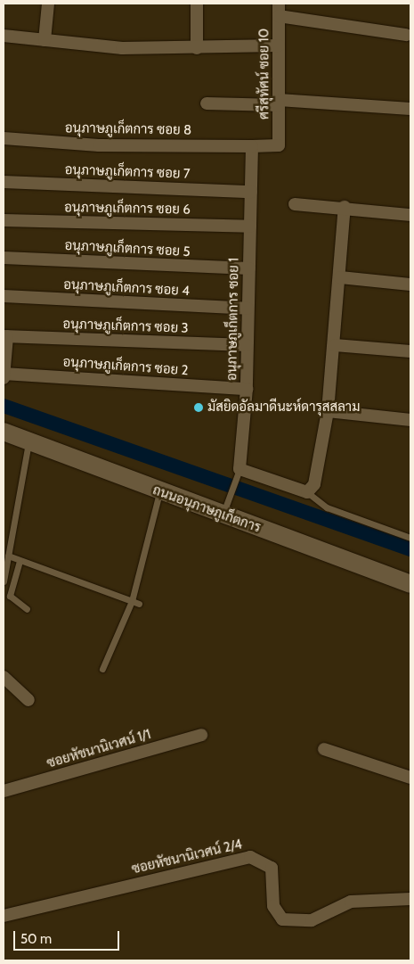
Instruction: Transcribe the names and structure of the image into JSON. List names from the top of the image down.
{
  "streets": {
    "street": [
      "ศรีสุทัศน์ ซอย 10",
      "อนุภาษภูเก็ตการ ซอย 8",
      "อนุภาษภูเก็ตการ ซอย 7",
      "อนุภาษภูเก็ตการ ซอย 6",
      "อนุภาษภูเก็ตการ ซอย 5",
      "อนุภาษภูเก็ตการ ซอย 4",
      "อนุภาษภูเก็ตการ ซอย 1",
      "อนุภาษภูเก็ตการ ซอย 3",
      "อนุภาษภูเก็ตการ ซอย 2",
      "ถนนอนุภาษภูเก็ตการ",
      "ซอยหัชนานิเวศน์ 1/1",
      "ซอยหัชนานิเวศน์ 2/4"
    ]
  },
  "crossings": [
    ["ศรีสุทัศน์ ซอย 10", "อนุภาษภูเก็ตการ ซอย 8"],
    ["ศรีสุทัศน์ ซอย 10", "อนุภาษภูเก็ตการ ซอย 1"],
    ["อนุภาษภูเก็ตการ ซอย 8", "อนุภาษภูเก็ตการ ซอย 1"],
    ["อนุภาษภูเก็ตการ ซอย 7", "อนุภาษภูเก็ตการ ซอย 1"],
    ["อนุภาษภูเก็ตการ ซอย 6", "อนุภาษภูเก็ตการ ซอย 1"],
    ["อนุภาษภูเก็ตการ ซอย 5", "อนุภาษภูเก็ตการ ซอย 1"],
    ["อนุภาษภูเก็ตการ ซอย 4", "อนุภาษภูเก็ตการ ซอย 1"],
    ["อนุภาษภูเก็ตการ ซอย 1", "อนุภาษภูเก็ตการ ซอย 3"],
    ["อนุภาษภูเก็ตการ ซอย 1", "อนุภาษภูเก็ตการ ซอย 2"],
    ["อนุภาษภูเก็ตการ ซอย 1", "ถนนอนุภาษภูเก็ตการ"]
  ],
  "places": ["มัสยิดอัลมาดีนะห์ดารุสสลาม"],
  "scale_bar": "50 m"
}
